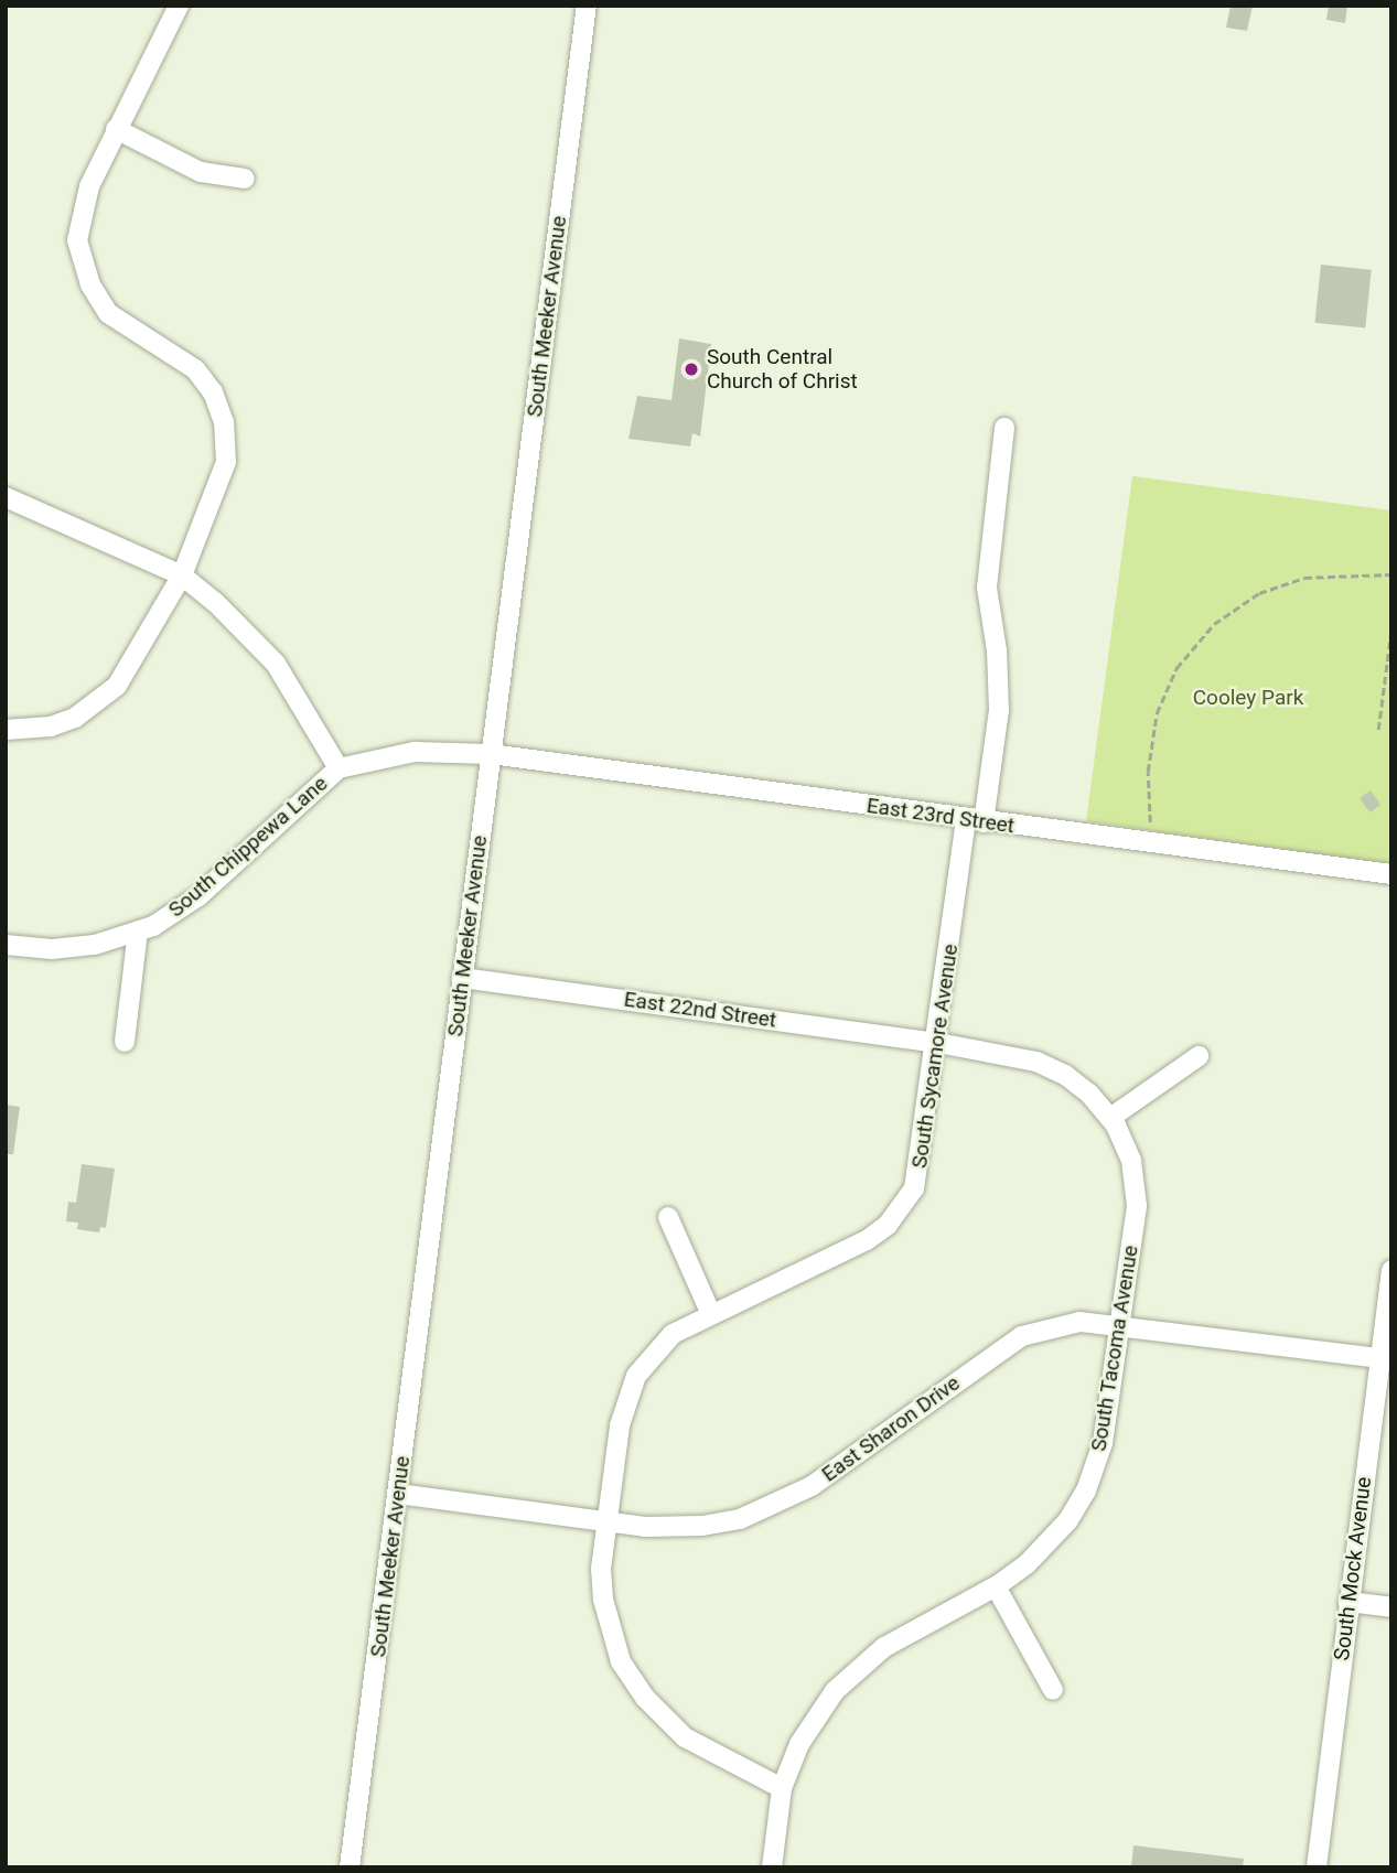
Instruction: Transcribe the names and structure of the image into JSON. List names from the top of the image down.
{
  "streets": {
    "street": [
      "South Meeker Avenue",
      "East 23rd Street",
      "South Chippewa Lane",
      "East 22nd Street",
      "South Sycamore Avenue",
      "South Tacoma Avenue",
      "East Sharon Drive",
      "South Mock Avenue"
    ]
  },
  "crossings": [
    ["South Meeker Avenue", "East 23rd Street"],
    ["South Meeker Avenue", "South Chippewa Lane"],
    ["South Meeker Avenue", "East 22nd Street"],
    ["South Meeker Avenue", "East Sharon Drive"],
    ["East 23rd Street", "South Chippewa Lane"],
    ["East 23rd Street", "South Sycamore Avenue"],
    ["East 22nd Street", "South Sycamore Avenue"],
    ["East 22nd Street", "South Tacoma Avenue"],
    ["South Sycamore Avenue", "South Tacoma Avenue"],
    ["South Sycamore Avenue", "East Sharon Drive"],
    ["South Tacoma Avenue", "East Sharon Drive"],
    ["East Sharon Drive", "South Mock Avenue"]
  ],
  "parks": ["Cooley Park"],
  "places": ["South Central Church of Christ"]
}
